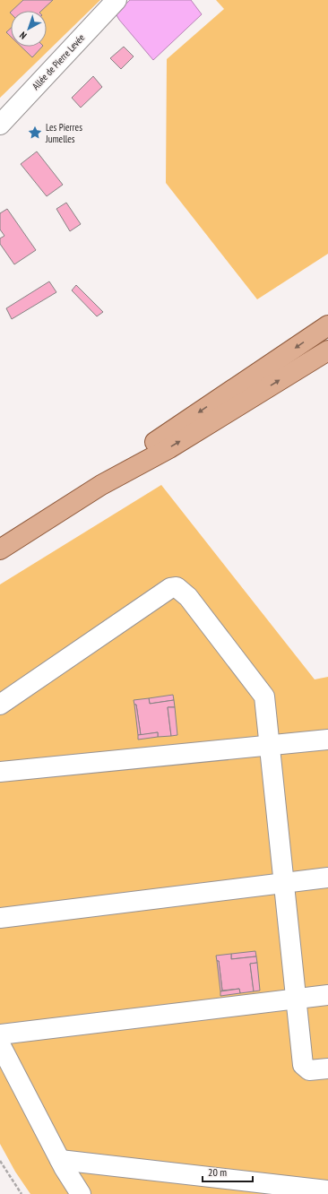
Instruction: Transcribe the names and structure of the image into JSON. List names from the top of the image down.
{
  "streets": {
    "street": ["Allée de Pierre Levée"]
  },
  "places": {
    "place": ["Les Pierres Jumelles"]
  },
  "scale_bar": "20 m",
  "north": "bottom left"
}
